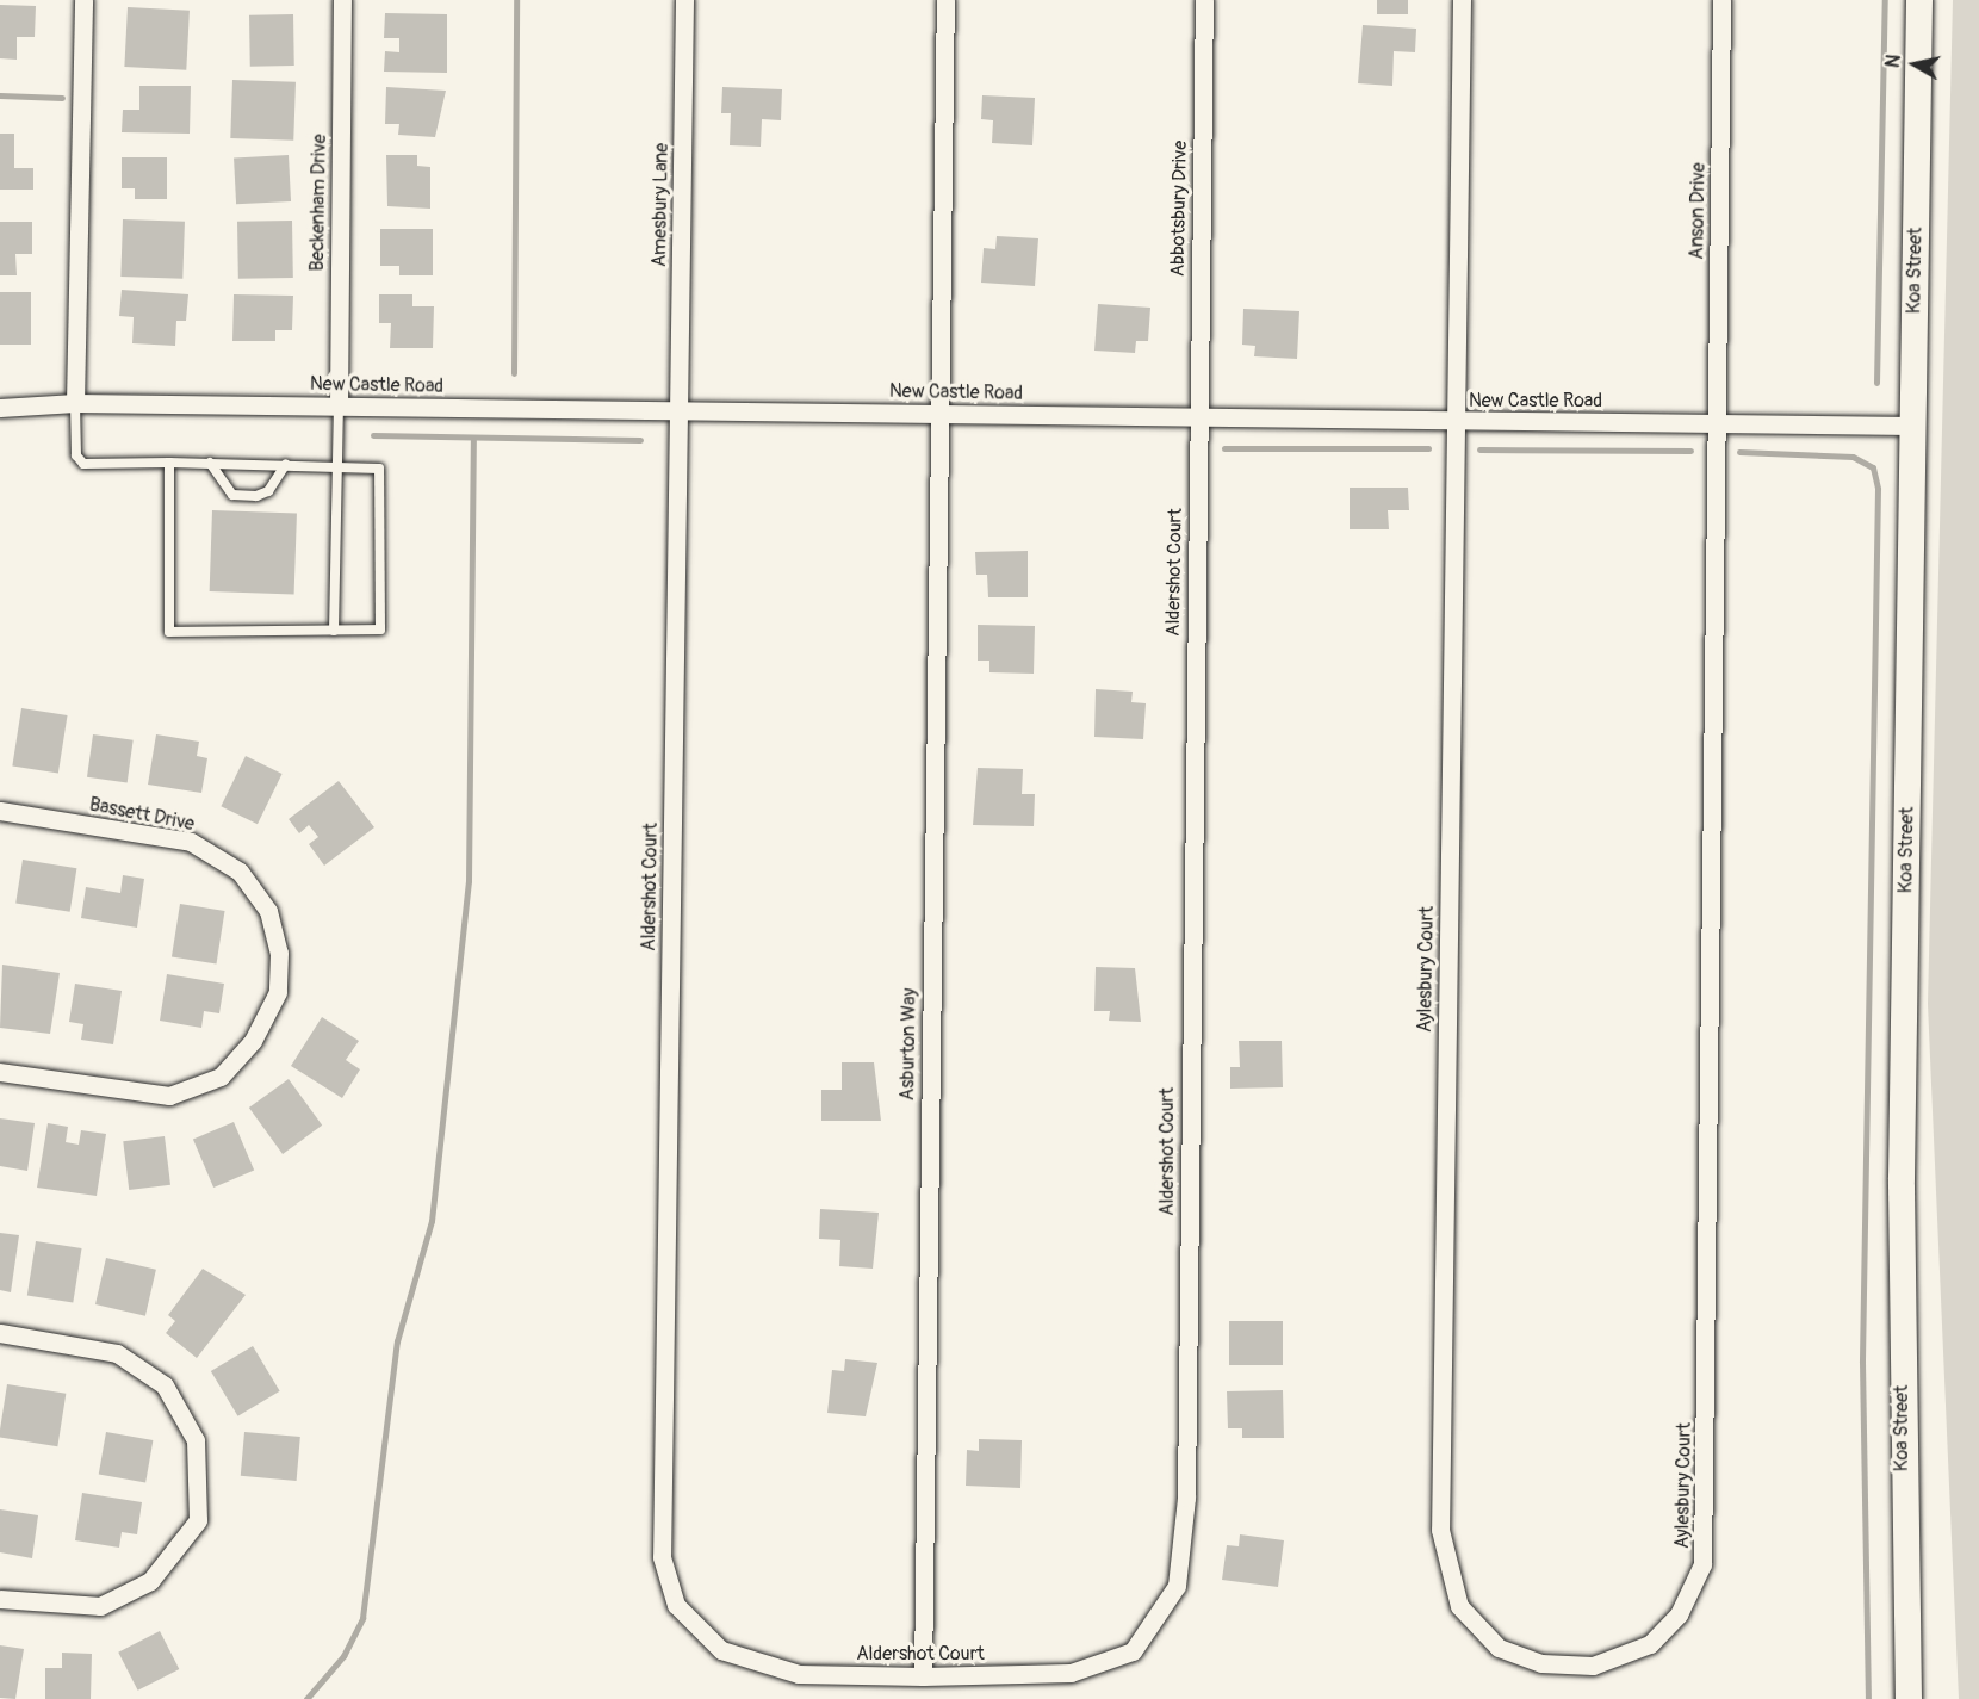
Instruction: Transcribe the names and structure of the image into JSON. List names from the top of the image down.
{
  "streets": {
    "main road": ["Koa Street"],
    "street": [
      "Beckenham Drive",
      "Amesbury Lane",
      "Abbotsbury Drive",
      "Anson Drive",
      "New Castle Road",
      "Aldershot Court",
      "Bassett Drive",
      "Aylesbury Court",
      "Asburton Way"
    ]
  },
  "crossings": [
    ["Beckenham Drive", "New Castle Road"],
    ["Amesbury Lane", "New Castle Road"],
    ["Amesbury Lane", "Aldershot Court"],
    ["Abbotsbury Drive", "New Castle Road"],
    ["Abbotsbury Drive", "Aldershot Court"],
    ["Anson Drive", "New Castle Road"],
    ["Anson Drive", "Aylesbury Court"],
    ["Koa Street", "New Castle Road"],
    ["New Castle Road", "Aldershot Court"],
    ["New Castle Road", "Aylesbury Court"],
    ["New Castle Road", "Asburton Way"],
    ["Aldershot Court", "Asburton Way"]
  ],
  "north": "left"
}
